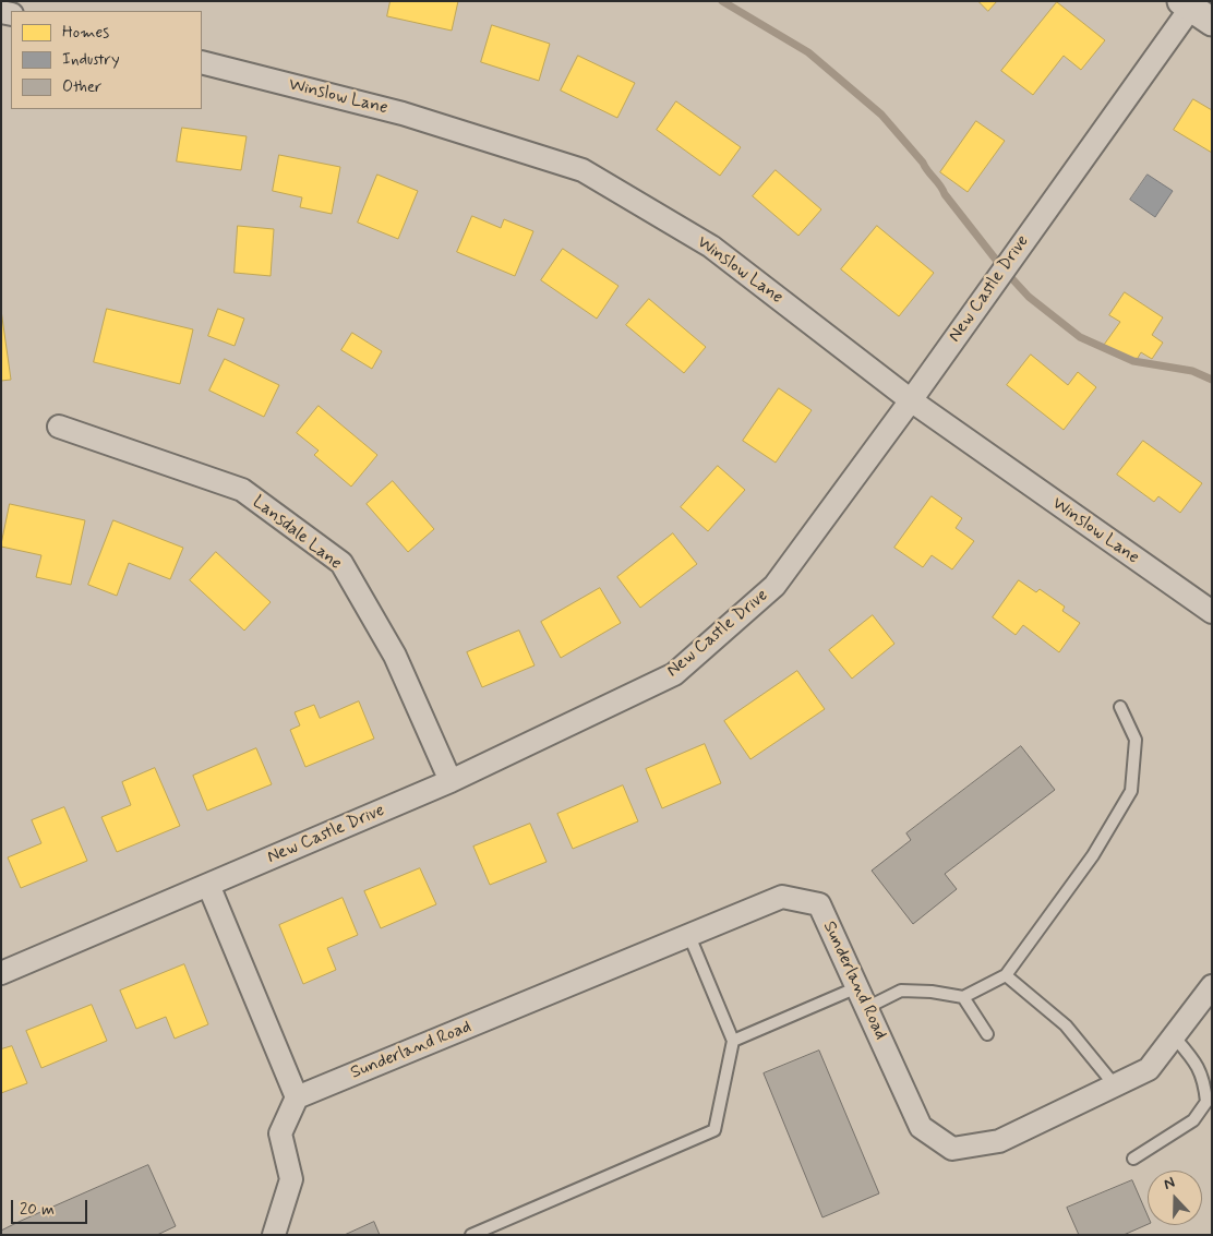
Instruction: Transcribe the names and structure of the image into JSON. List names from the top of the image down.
{
  "streets": {
    "street": [
      "Winslow Lane",
      "New Castle Drive",
      "Lansdale Lane",
      "Sunderland Road"
    ]
  },
  "crossings": [
    ["Winslow Lane", "New Castle Drive"],
    ["New Castle Drive", "Lansdale Lane"]
  ],
  "legend": ["Homes", "Industry", "Other"],
  "scale_bar": "20 m",
  "north": "top"
}
